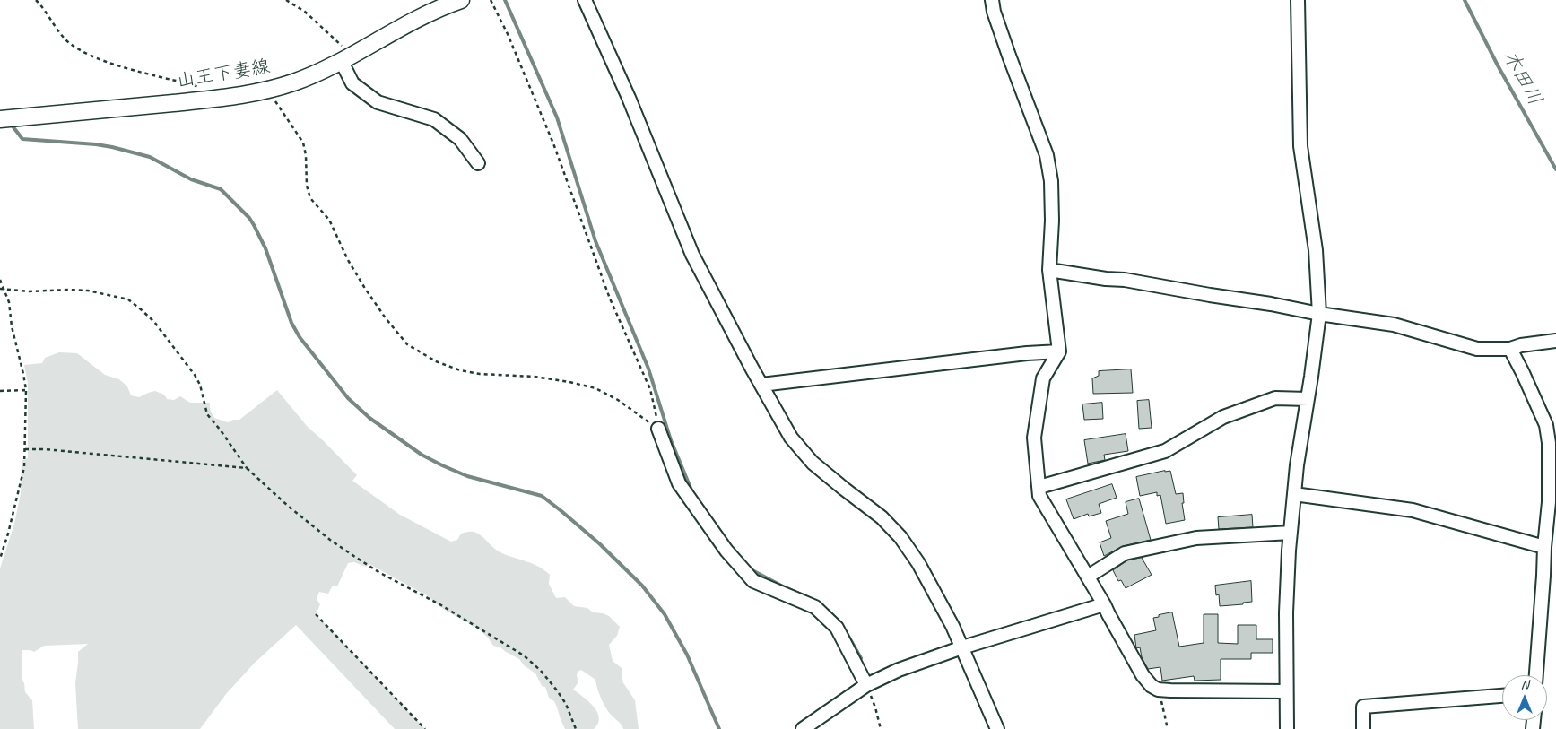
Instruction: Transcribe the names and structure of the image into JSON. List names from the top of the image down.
{
  "streets": {
    "main road": ["山王下妻線"]
  },
  "water": ["木田川"],
  "north": "top"
}
